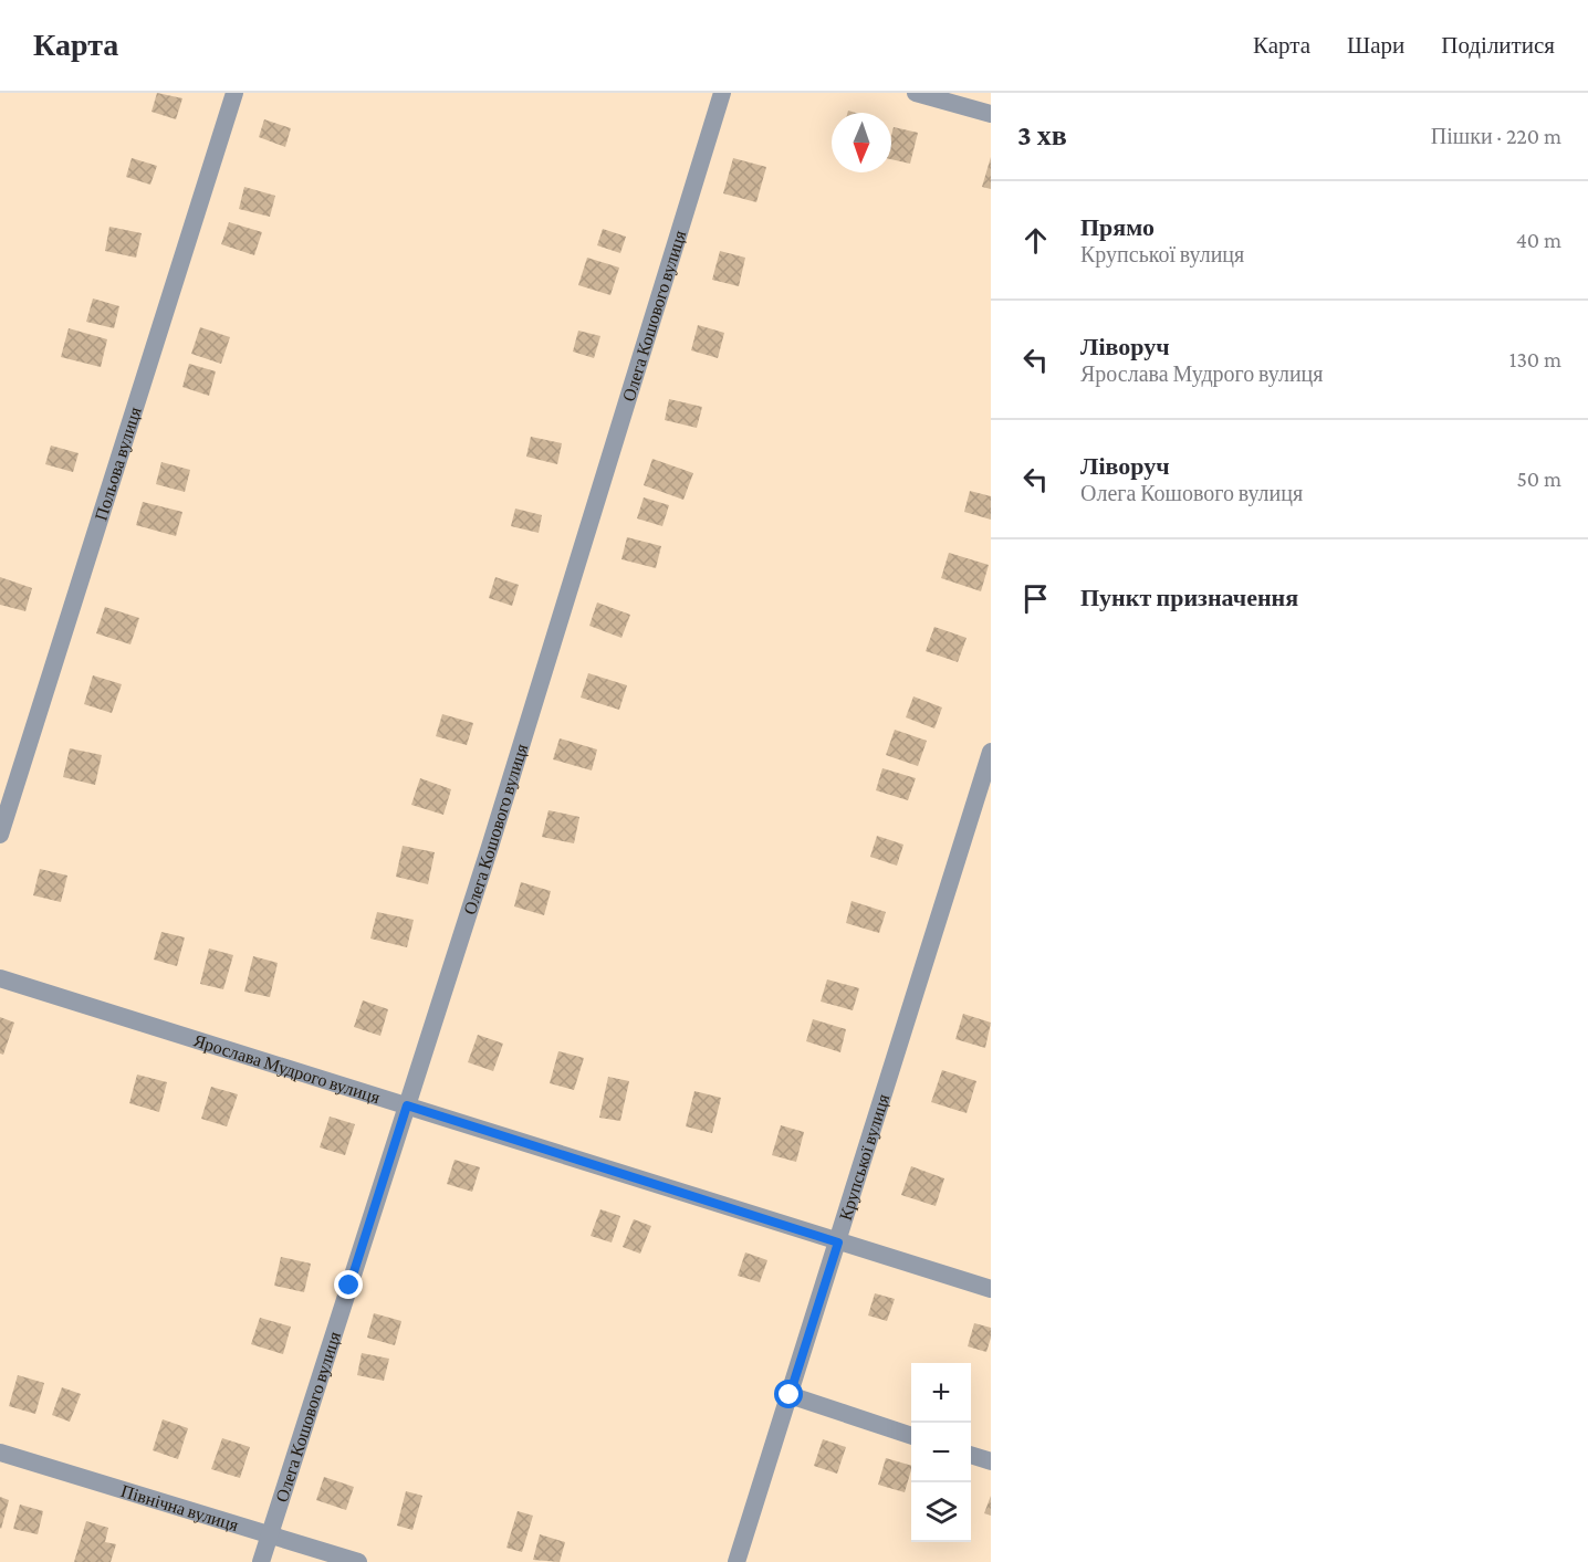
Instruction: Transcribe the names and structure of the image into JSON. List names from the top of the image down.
{
  "streets": {
    "street": [
      "Олега Кошового вулиця",
      "Польова вулиця",
      "Ярослава Мудрого вулиця",
      "Крупської вулиця",
      "Північна вулиця"
    ]
  },
  "crossings": [
    ["Олега Кошового вулиця", "Ярослава Мудрого вулиця"],
    ["Олега Кошового вулиця", "Північна вулиця"],
    ["Ярослава Мудрого вулиця", "Крупської вулиця"]
  ],
  "north": "bottom",
  "page": {
    "header": "Карта",
    "nav": ["Карта", "Шари", "Поділитися"],
    "heading": ["3 хв", "Пішки · 220 m"],
    "list": [
      ["Прямо", "Крупської вулиця", "40 m"],
      ["Ліворуч", "Ярослава Мудрого вулиця", "130 m"],
      ["Ліворуч", "Олега Кошового вулиця", "50 m"],
      "Пункт призначення"
    ],
    "map_buttons": ["+", "−"]
  }
}
